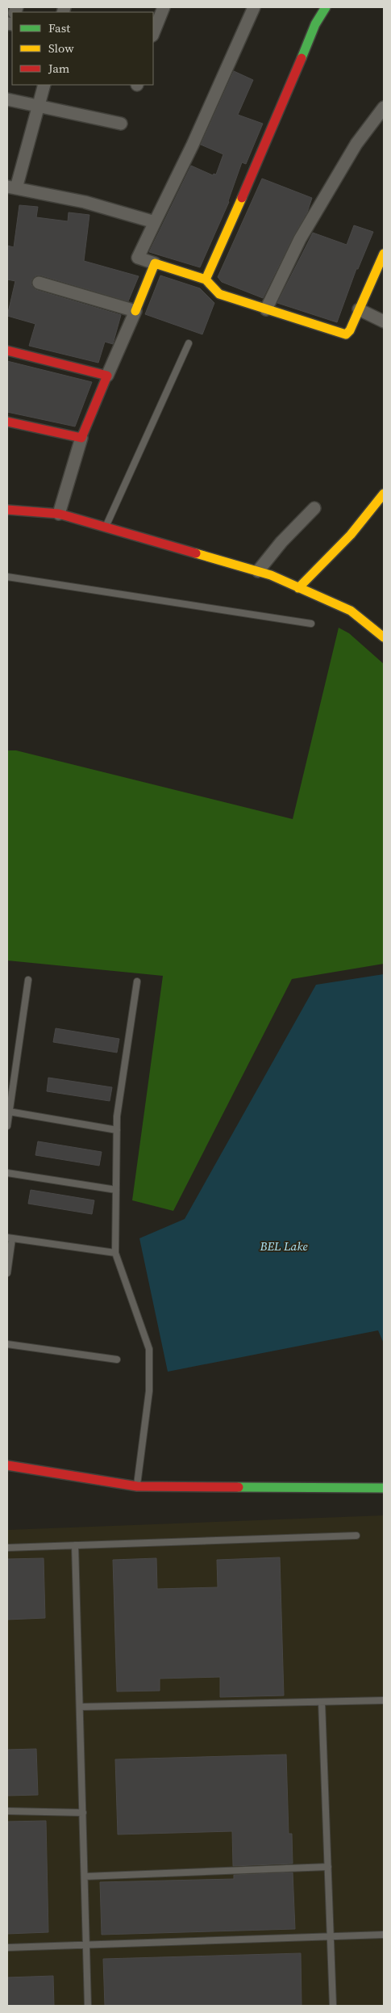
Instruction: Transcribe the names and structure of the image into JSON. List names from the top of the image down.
{
  "water": ["BEL Lake"],
  "legend": ["Fast", "Slow", "Jam"]
}
